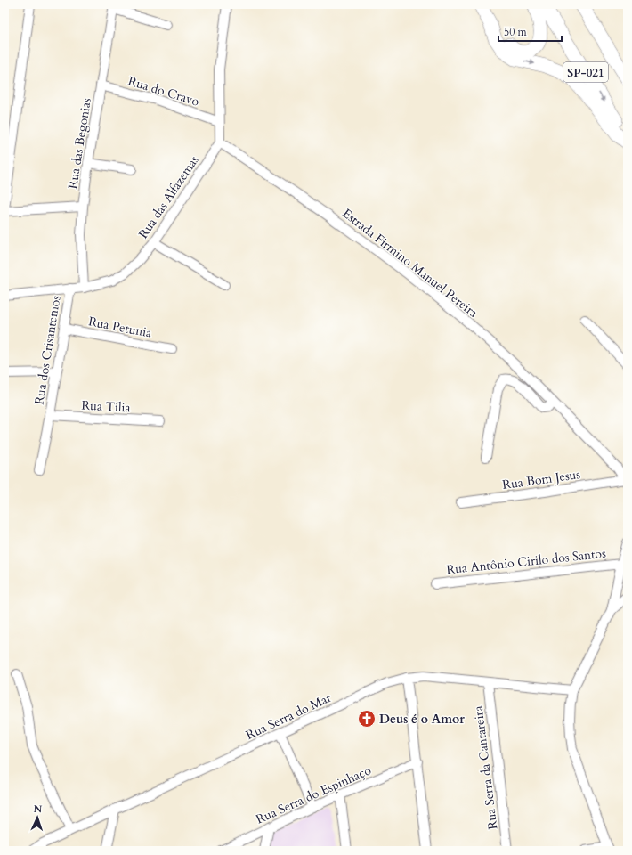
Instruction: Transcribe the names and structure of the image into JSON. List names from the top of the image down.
{
  "streets": {
    "highway": ["SP-021"],
    "street": [
      "Rua do Cravo",
      "Rua das Begonias",
      "Rua das Alfazemas",
      "Estrada Firmino Manuel Pereira",
      "Rua Petunia",
      "Rua dos Crisantemos",
      "Rua Tília",
      "Rua Bom Jesus",
      "Rua Antônio Cirilo dos Santos",
      "Rua Serra do Mar",
      "Rua Serra da Cantareira",
      "Rua Serra do Espinhaço"
    ]
  },
  "crossings": [
    ["Rua do Cravo", "Rua das Begonias"],
    ["Rua das Begonias", "Rua das Alfazemas"],
    ["Rua das Alfazemas", "Estrada Firmino Manuel Pereira"],
    ["Rua das Alfazemas", "Rua dos Crisantemos"],
    ["Estrada Firmino Manuel Pereira", "Rua Bom Jesus"],
    ["Rua Petunia", "Rua dos Crisantemos"],
    ["Rua dos Crisantemos", "Rua Tília"],
    ["Rua Serra do Mar", "Rua Serra da Cantareira"]
  ],
  "places": {
    "church": ["Deus é o Amor"]
  },
  "scale_bar": "50 m",
  "north": "top"
}
